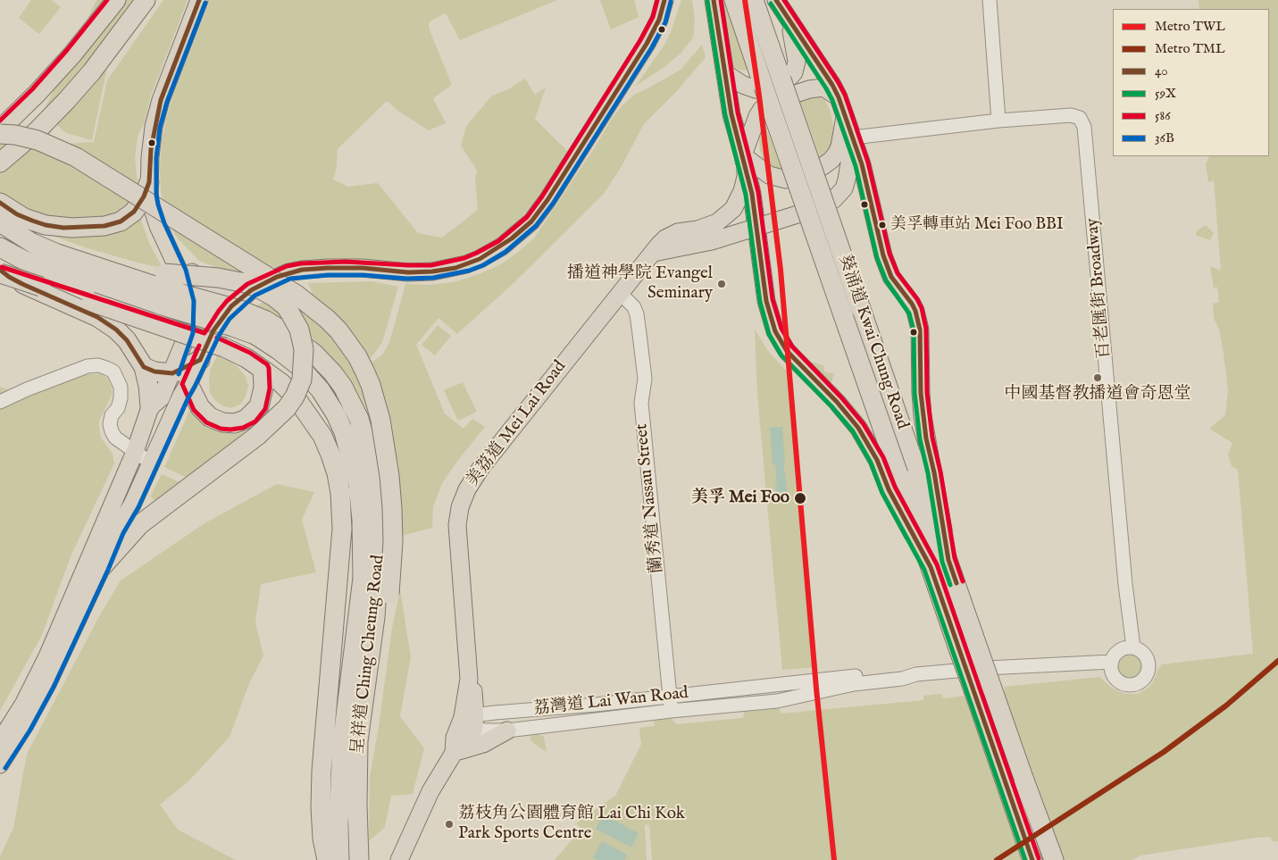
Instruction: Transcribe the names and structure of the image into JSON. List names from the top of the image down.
{
  "streets": {
    "highway": ["葵涌道 Kwai Chung Road", "呈祥道 Ching Cheung Road"],
    "main road": ["美荔道 Mei Lai Road"],
    "street": ["百老匯街 Broadway", "蘭秀道 Nassau Street", "荔灣道 Lai Wan Road"]
  },
  "crossings": [
    ["百老匯街 Broadway", "荔灣道 Lai Wan Road"],
    ["美荔道 Mei Lai Road", "蘭秀道 Nassau Street"],
    ["美荔道 Mei Lai Road", "荔灣道 Lai Wan Road"],
    ["蘭秀道 Nassau Street", "荔灣道 Lai Wan Road"]
  ],
  "places": [
    "美孚轉車站 Mei Foo BBI",
    "播道神學院 Evangel Seminary",
    "中國基督教播道會奇恩堂",
    "美孚 Mei Foo",
    "荔枝角公園體育館 Lai Chi Kok Park Sports Centre"
  ],
  "lines": [
    "metro line TWL",
    "transit line 40",
    "transit line 586",
    "transit line 59X",
    "transit line 36B",
    "metro line TML"
  ],
  "legend": [
    "Metro TWL",
    "Metro TML",
    "40",
    "59X",
    "586",
    "36B"
  ]
}
